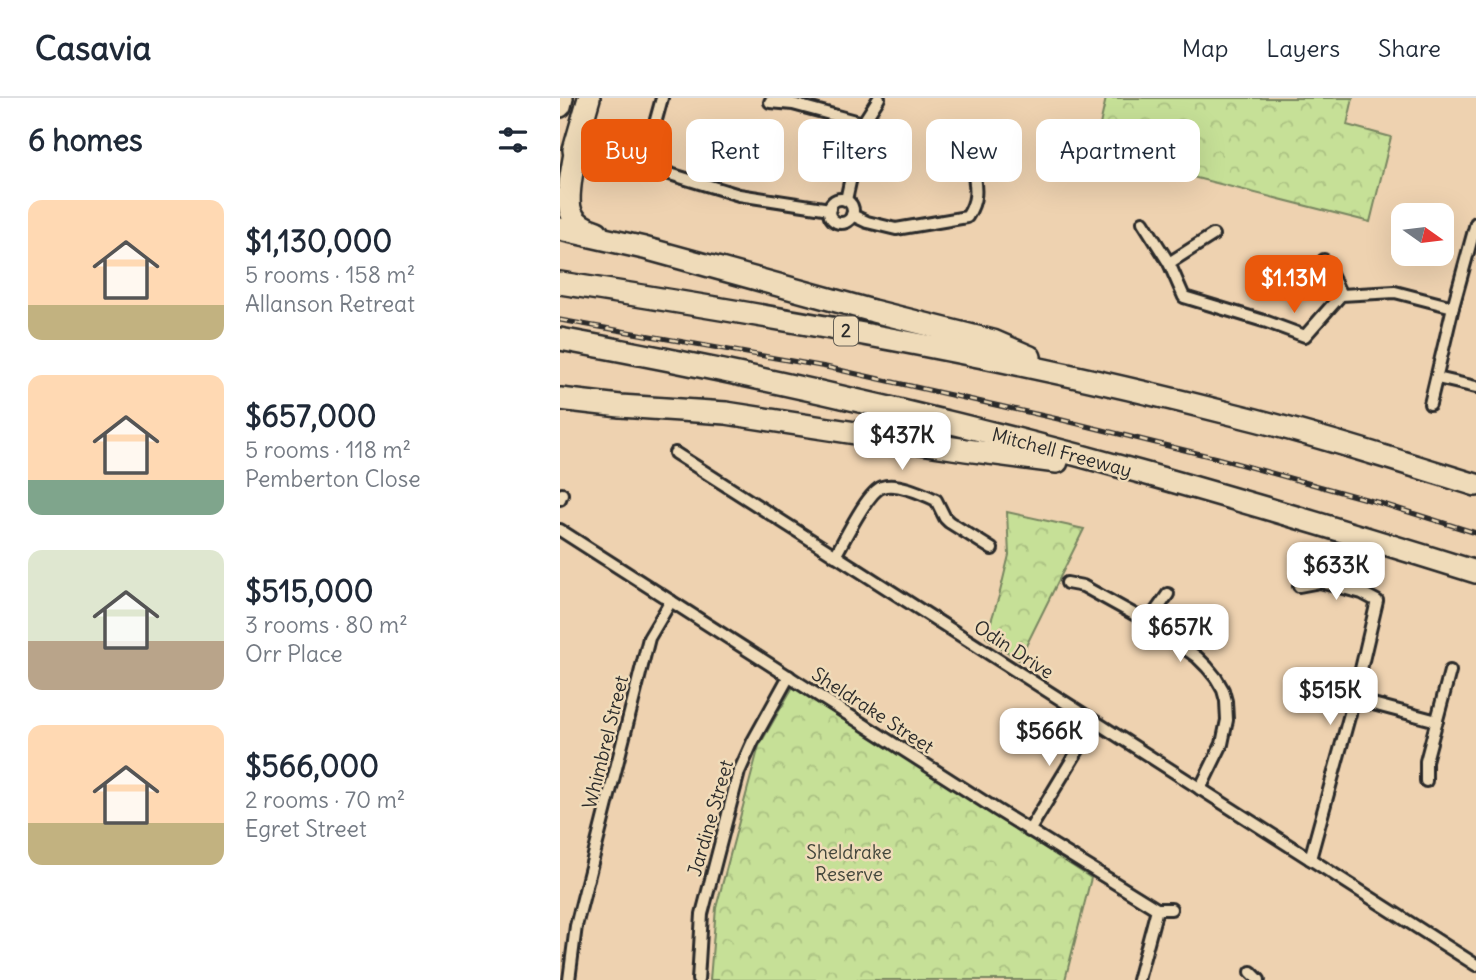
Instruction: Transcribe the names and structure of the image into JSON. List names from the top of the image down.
{
  "streets": {
    "highway": ["2", "Mitchell Freeway"],
    "street": [
      "Odin Drive",
      "Sheldrake Street",
      "Whimbrel Street",
      "Jardine Street"
    ]
  },
  "crossings": [
    ["Sheldrake Street", "Whimbrel Street"],
    ["Sheldrake Street", "Jardine Street"]
  ],
  "parks": ["Sheldrake Reserve"],
  "north": "right",
  "page": {
    "header": "Casavia",
    "nav": ["Map", "Layers", "Share"],
    "heading": "6 homes",
    "chip": [
      "Buy",
      "Rent",
      "Filters",
      "New",
      "Apartment"
    ],
    "list": [
      {
        "name": "$1,130,000",
        "note": "5 rooms · 158 m² · Allanson Retreat"
      },
      {
        "name": "$657,000",
        "note": "5 rooms · 118 m² · Pemberton Close"
      },
      {
        "name": "$515,000",
        "note": "3 rooms · 80 m² · Orr Place"
      },
      {
        "name": "$566,000",
        "note": "2 rooms · 70 m² · Egret Street"
      }
    ],
    "price": [
      "$1.13M",
      "$437K",
      "$633K",
      "$657K",
      "$515K",
      "$566K"
    ]
  }
}
